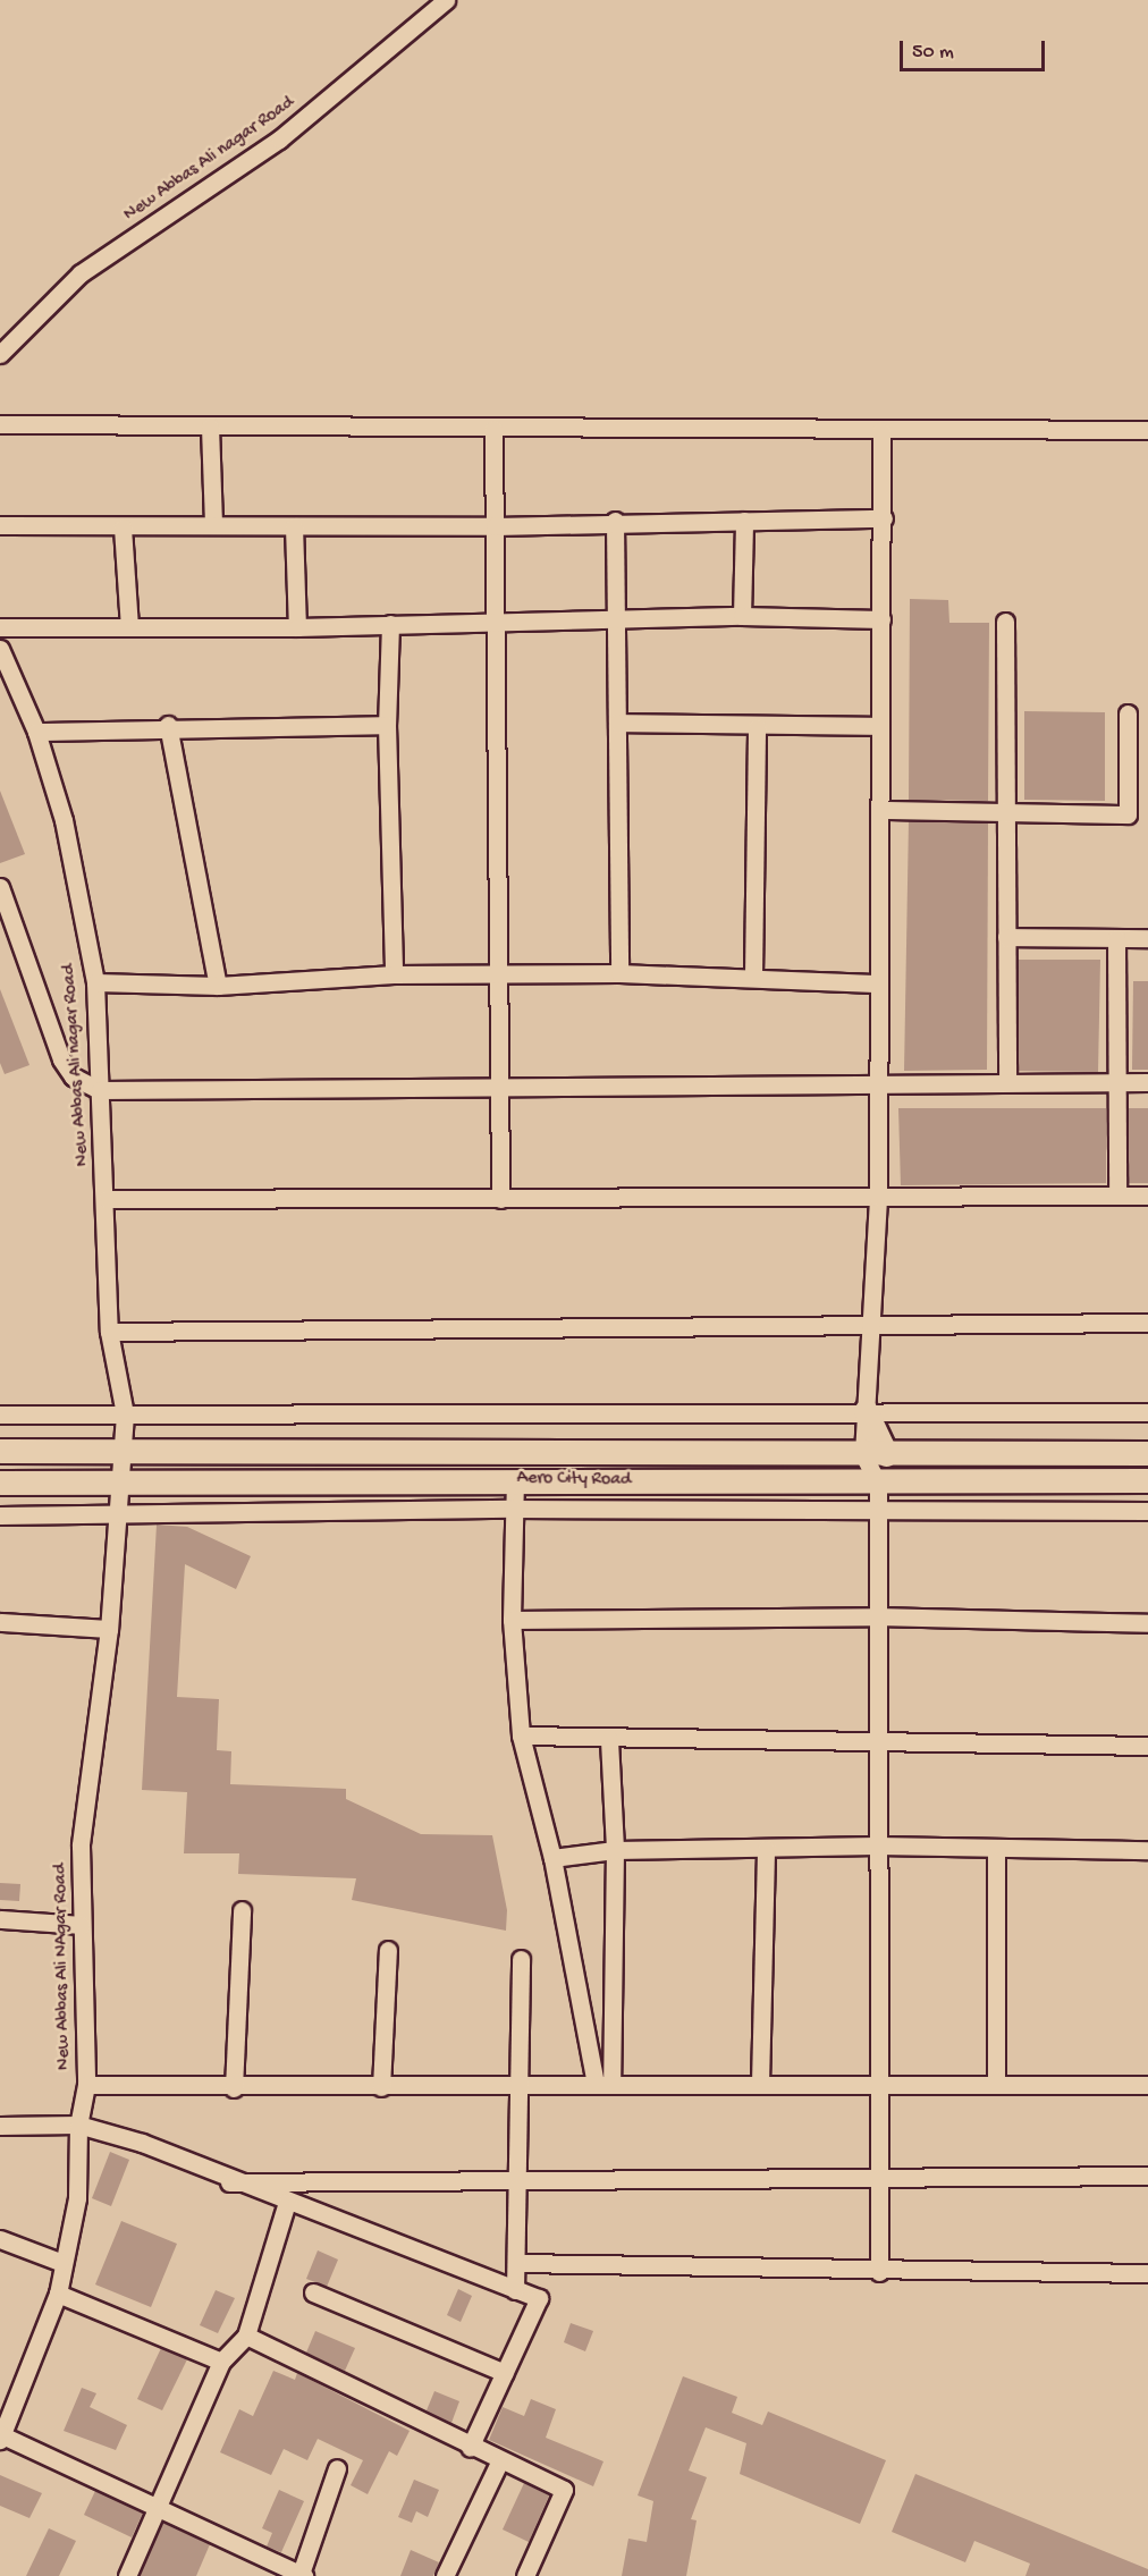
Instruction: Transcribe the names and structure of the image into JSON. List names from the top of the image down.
{
  "streets": {
    "street": ["New Abbas Ali nagar Road", "Aero City Road", "New Abbas Ali NAgar Road"]
  },
  "crossings": [
    ["New Abbas Ali nagar Road", "Aero City Road"],
    ["New Abbas Ali nagar Road", "New Abbas Ali NAgar Road"],
    ["Aero City Road", "New Abbas Ali NAgar Road"]
  ],
  "scale_bar": "50 m"
}
